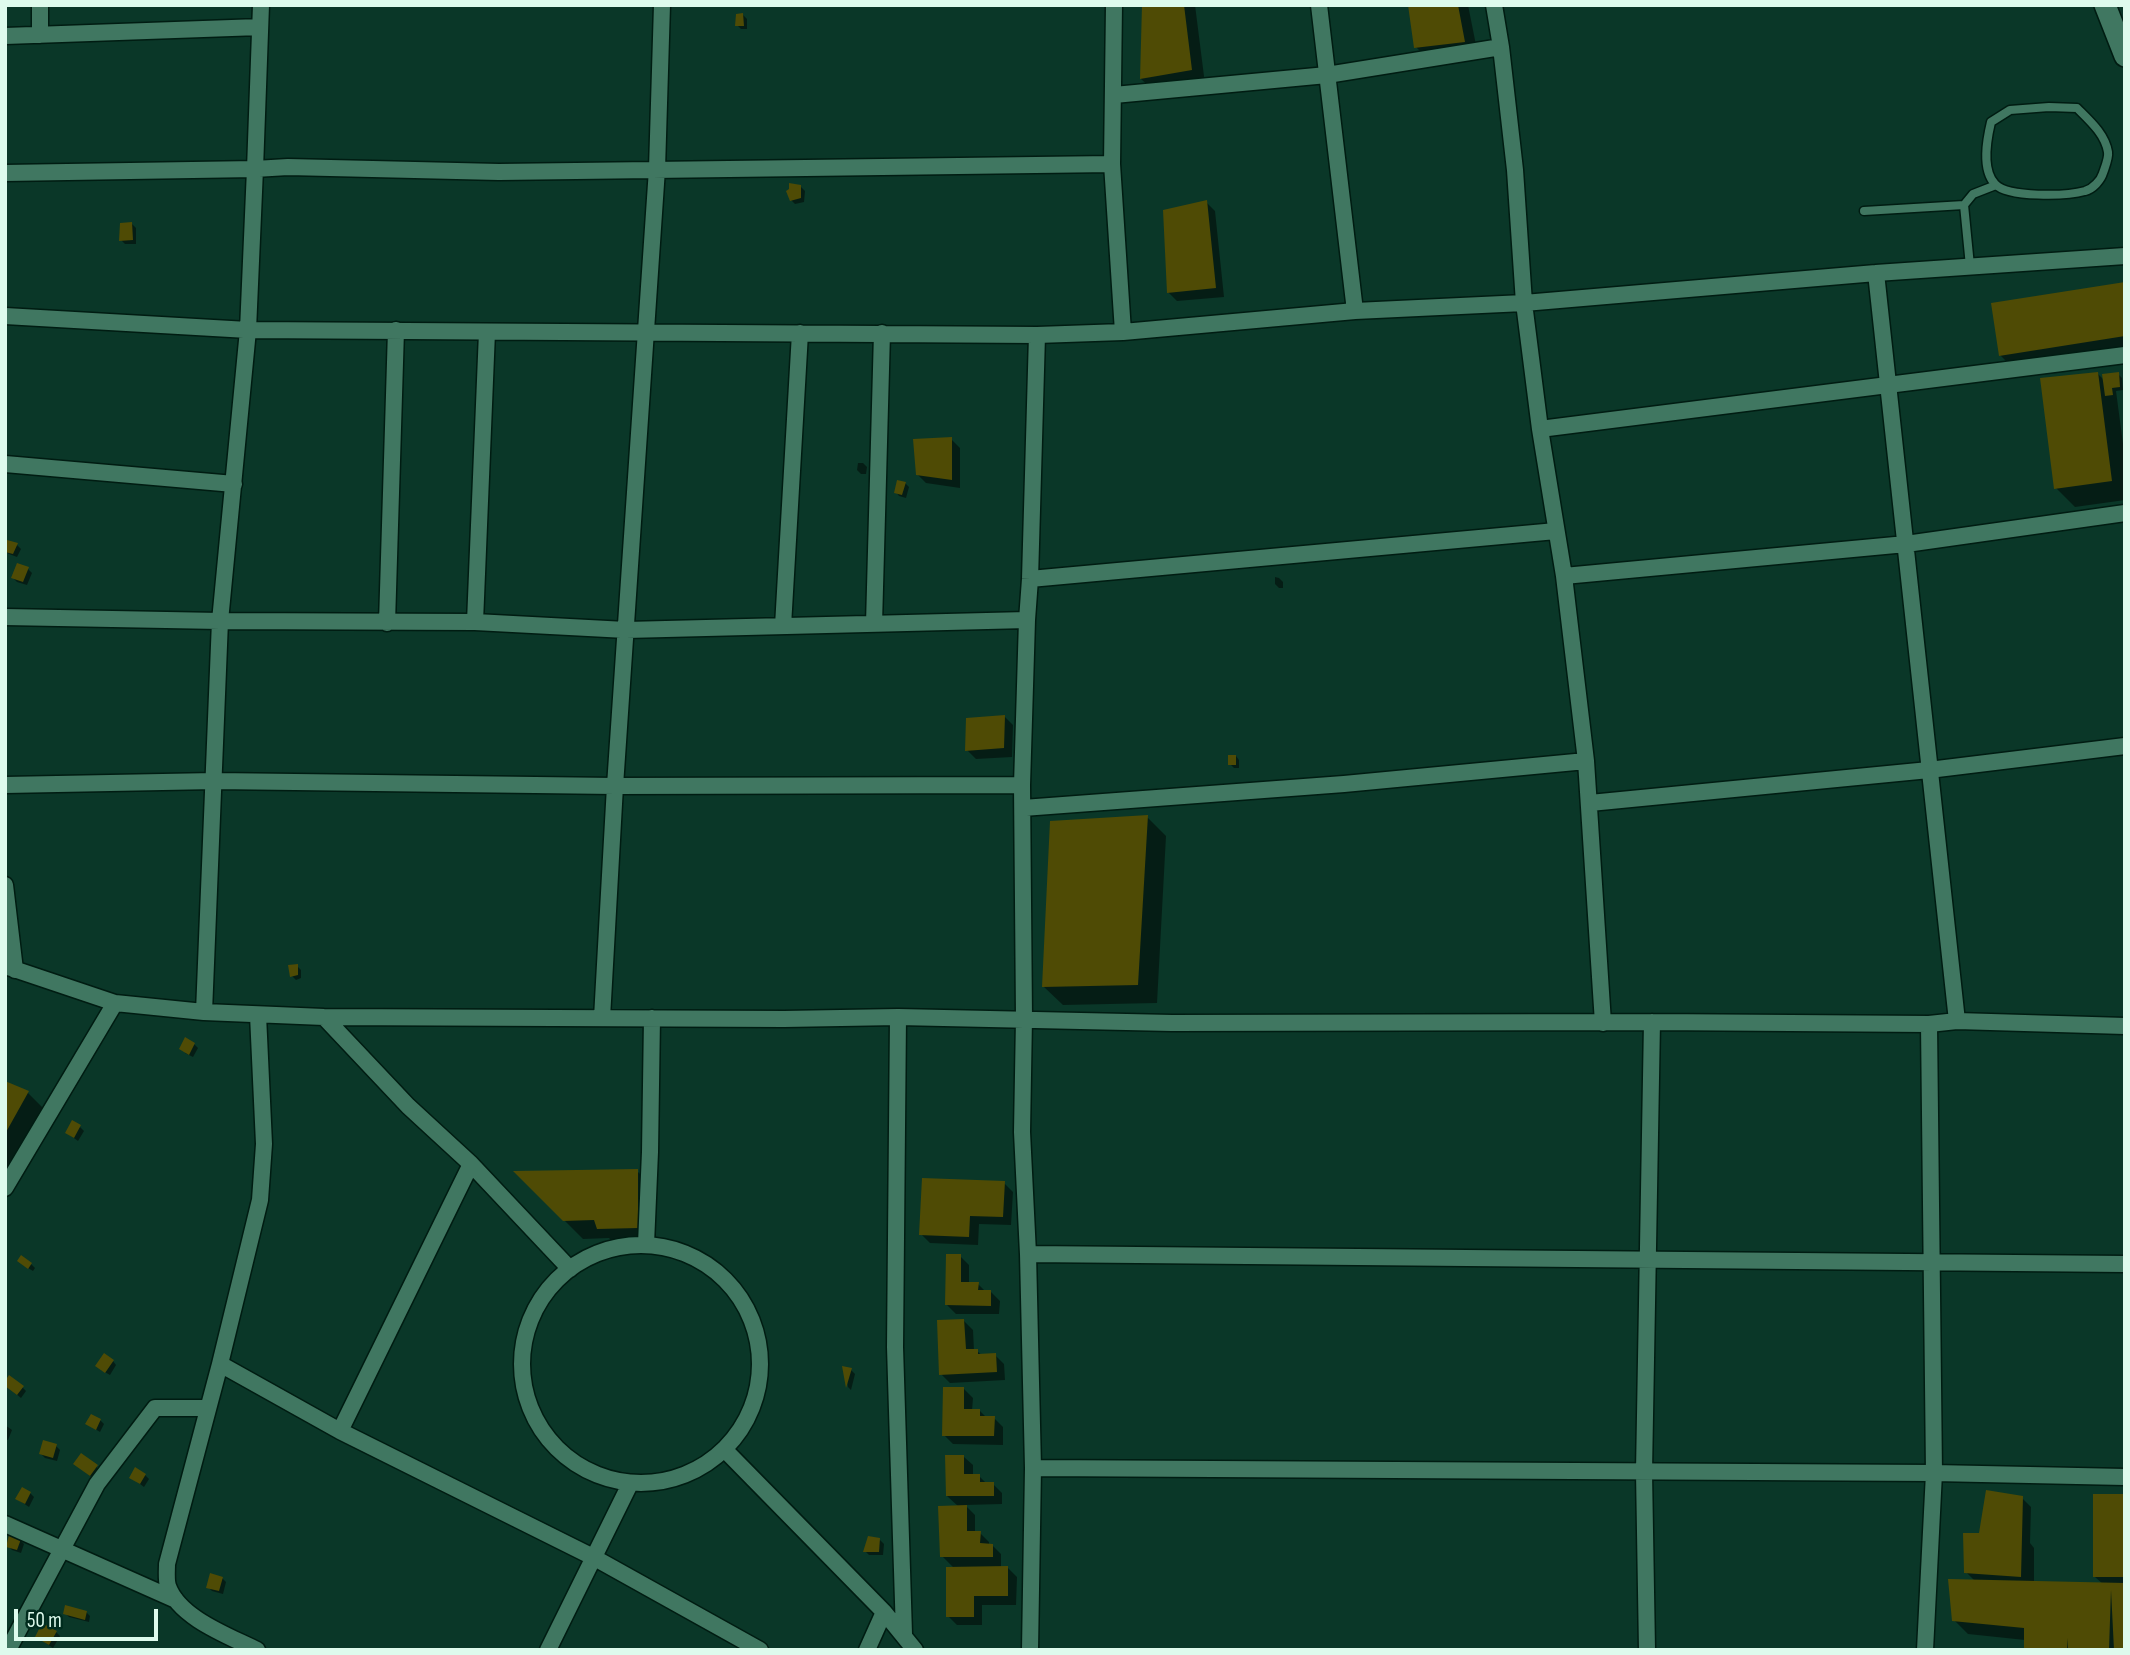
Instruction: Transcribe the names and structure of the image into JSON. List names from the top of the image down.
{
  "scale_bar": "50 m"
}
